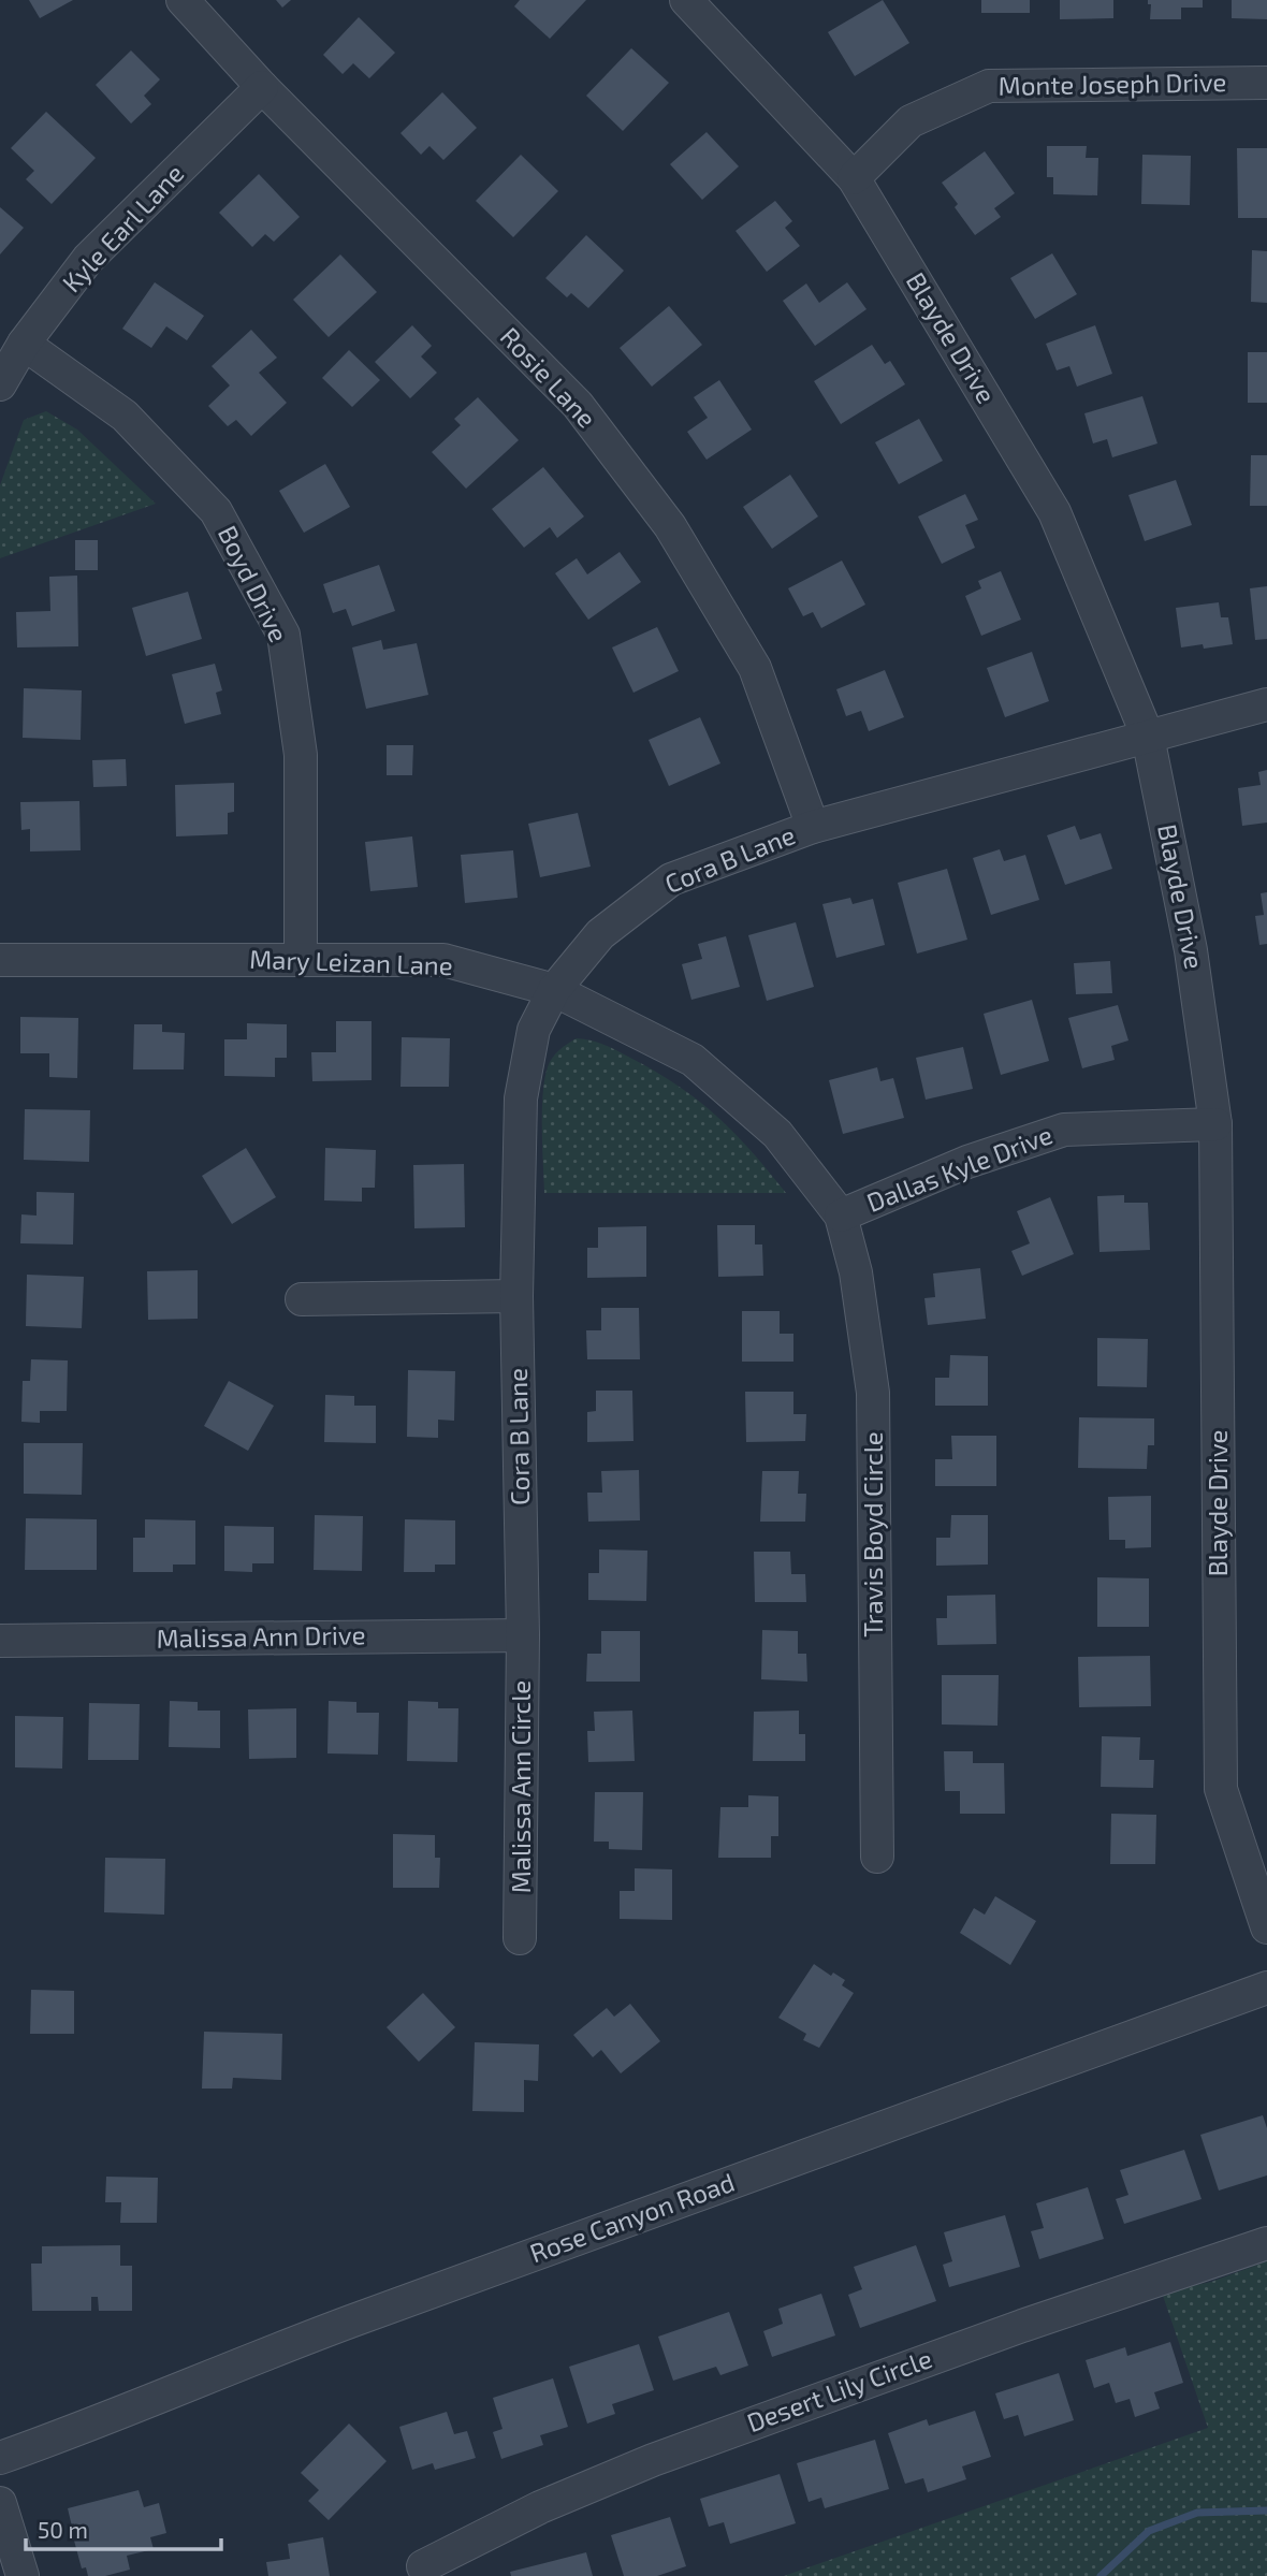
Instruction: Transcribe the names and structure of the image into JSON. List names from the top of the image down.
{
  "streets": {
    "street": [
      "Monte Joseph Drive",
      "Kyle Earl Lane",
      "Blayde Drive",
      "Rosie Lane",
      "Boyd Drive",
      "Cora B Lane",
      "Mary Leizan Lane",
      "Dallas Kyle Drive",
      "Travis Boyd Circle",
      "Malissa Ann Drive",
      "Malissa Ann Circle",
      "Rose Canyon Road",
      "Desert Lily Circle"
    ]
  },
  "crossings": [
    ["Monte Joseph Drive", "Blayde Drive"],
    ["Kyle Earl Lane", "Rosie Lane"],
    ["Kyle Earl Lane", "Boyd Drive"],
    ["Blayde Drive", "Cora B Lane"],
    ["Blayde Drive", "Dallas Kyle Drive"],
    ["Rosie Lane", "Cora B Lane"],
    ["Boyd Drive", "Mary Leizan Lane"],
    ["Cora B Lane", "Mary Leizan Lane"],
    ["Cora B Lane", "Malissa Ann Drive"],
    ["Cora B Lane", "Malissa Ann Circle"],
    ["Mary Leizan Lane", "Dallas Kyle Drive"],
    ["Mary Leizan Lane", "Travis Boyd Circle"],
    ["Dallas Kyle Drive", "Travis Boyd Circle"],
    ["Malissa Ann Drive", "Malissa Ann Circle"]
  ],
  "scale_bar": "50 m"
}
